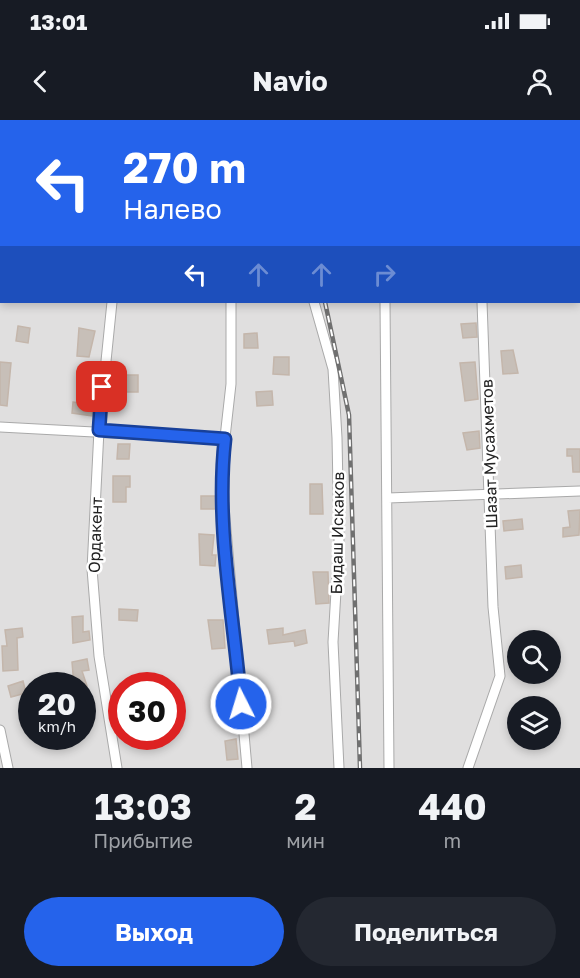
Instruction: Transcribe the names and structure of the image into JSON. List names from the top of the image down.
{
  "streets": {
    "street": ["Шазат Мусахметов", "Бидаш Искаков", "Ордакент"]
  },
  "page": {
    "status": "13:01",
    "header": "Navio",
    "turn": ["270 m", "Налево"],
    "speed": "20 km/h",
    "limit": "30",
    "eta": [
      "13:03",
      "Прибытие",
      "2",
      "мин",
      "440",
      "m"
    ],
    "buttons": ["Выход", "Поделиться"]
  }
}
